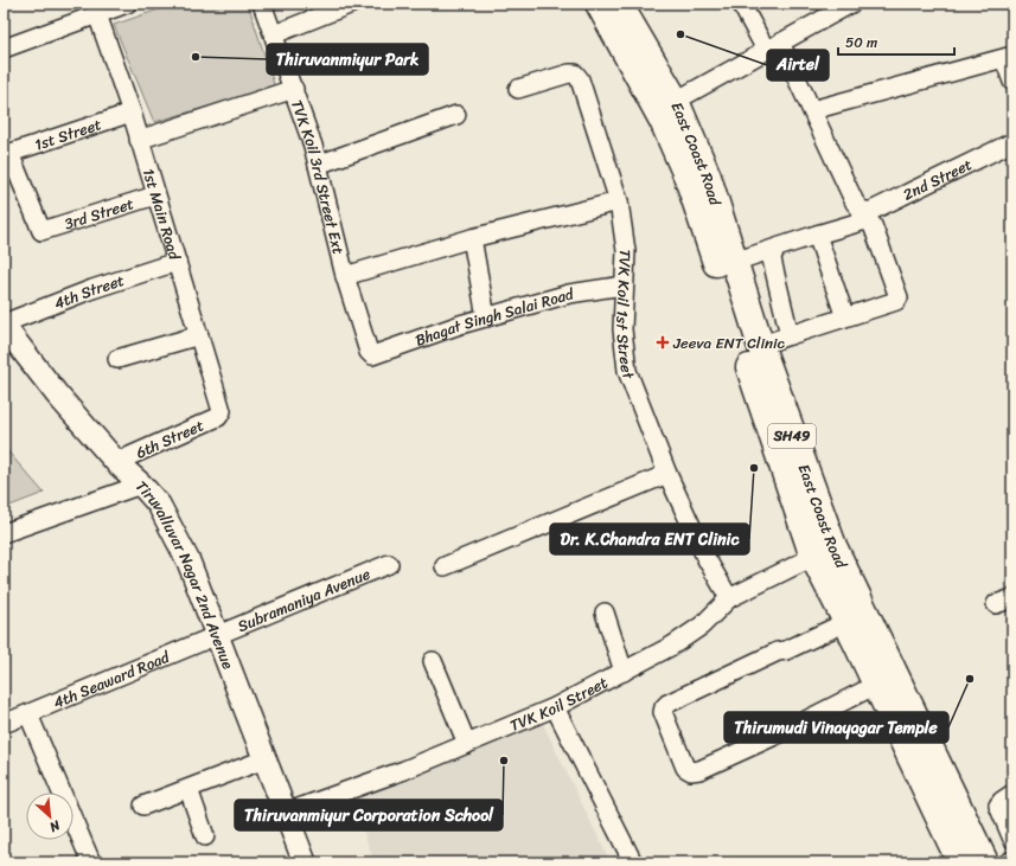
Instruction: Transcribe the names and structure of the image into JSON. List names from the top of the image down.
{
  "streets": {
    "main road": ["East Coast Road", "SH49"],
    "street": [
      "1st Street",
      "TVK Koil 3rd Street Ext",
      "2nd Street",
      "3rd Street",
      "1st Main Road",
      "4th Street",
      "TVK Koil 1st Street",
      "Bhagat Singh Salai Road",
      "6th Street",
      "Tiruvalluvar Nagar 2nd Avenue",
      "Subramaniya Avenue",
      "4th Seaward Road",
      "TVK Koil Street"
    ]
  },
  "crossings": [
    ["1st Street", "3rd Street"],
    ["1st Street", "1st Main Road"],
    ["East Coast Road", "TVK Koil Street"],
    ["TVK Koil 3rd Street Ext", "Bhagat Singh Salai Road"],
    ["3rd Street", "1st Main Road"],
    ["1st Main Road", "4th Street"],
    ["1st Main Road", "6th Street"],
    ["4th Street", "Tiruvalluvar Nagar 2nd Avenue"],
    ["TVK Koil 1st Street", "Bhagat Singh Salai Road"],
    ["TVK Koil 1st Street", "TVK Koil Street"],
    ["6th Street", "Tiruvalluvar Nagar 2nd Avenue"],
    ["Tiruvalluvar Nagar 2nd Avenue", "Subramaniya Avenue"],
    ["Tiruvalluvar Nagar 2nd Avenue", "4th Seaward Road"],
    ["Tiruvalluvar Nagar 2nd Avenue", "TVK Koil Street"],
    ["Subramaniya Avenue", "4th Seaward Road"]
  ],
  "places": {
    "other": [
      "Airtel",
      "Thiruvanmiyur Park",
      "Dr. K.Chandra ENT Clinic",
      "Thirumudi Vinayagar Temple",
      "Thiruvanmiyur Corporation School"
    ],
    "health": ["Jeeva ENT Clinic"]
  },
  "scale_bar": "50 m",
  "north": "bottom right"
}
